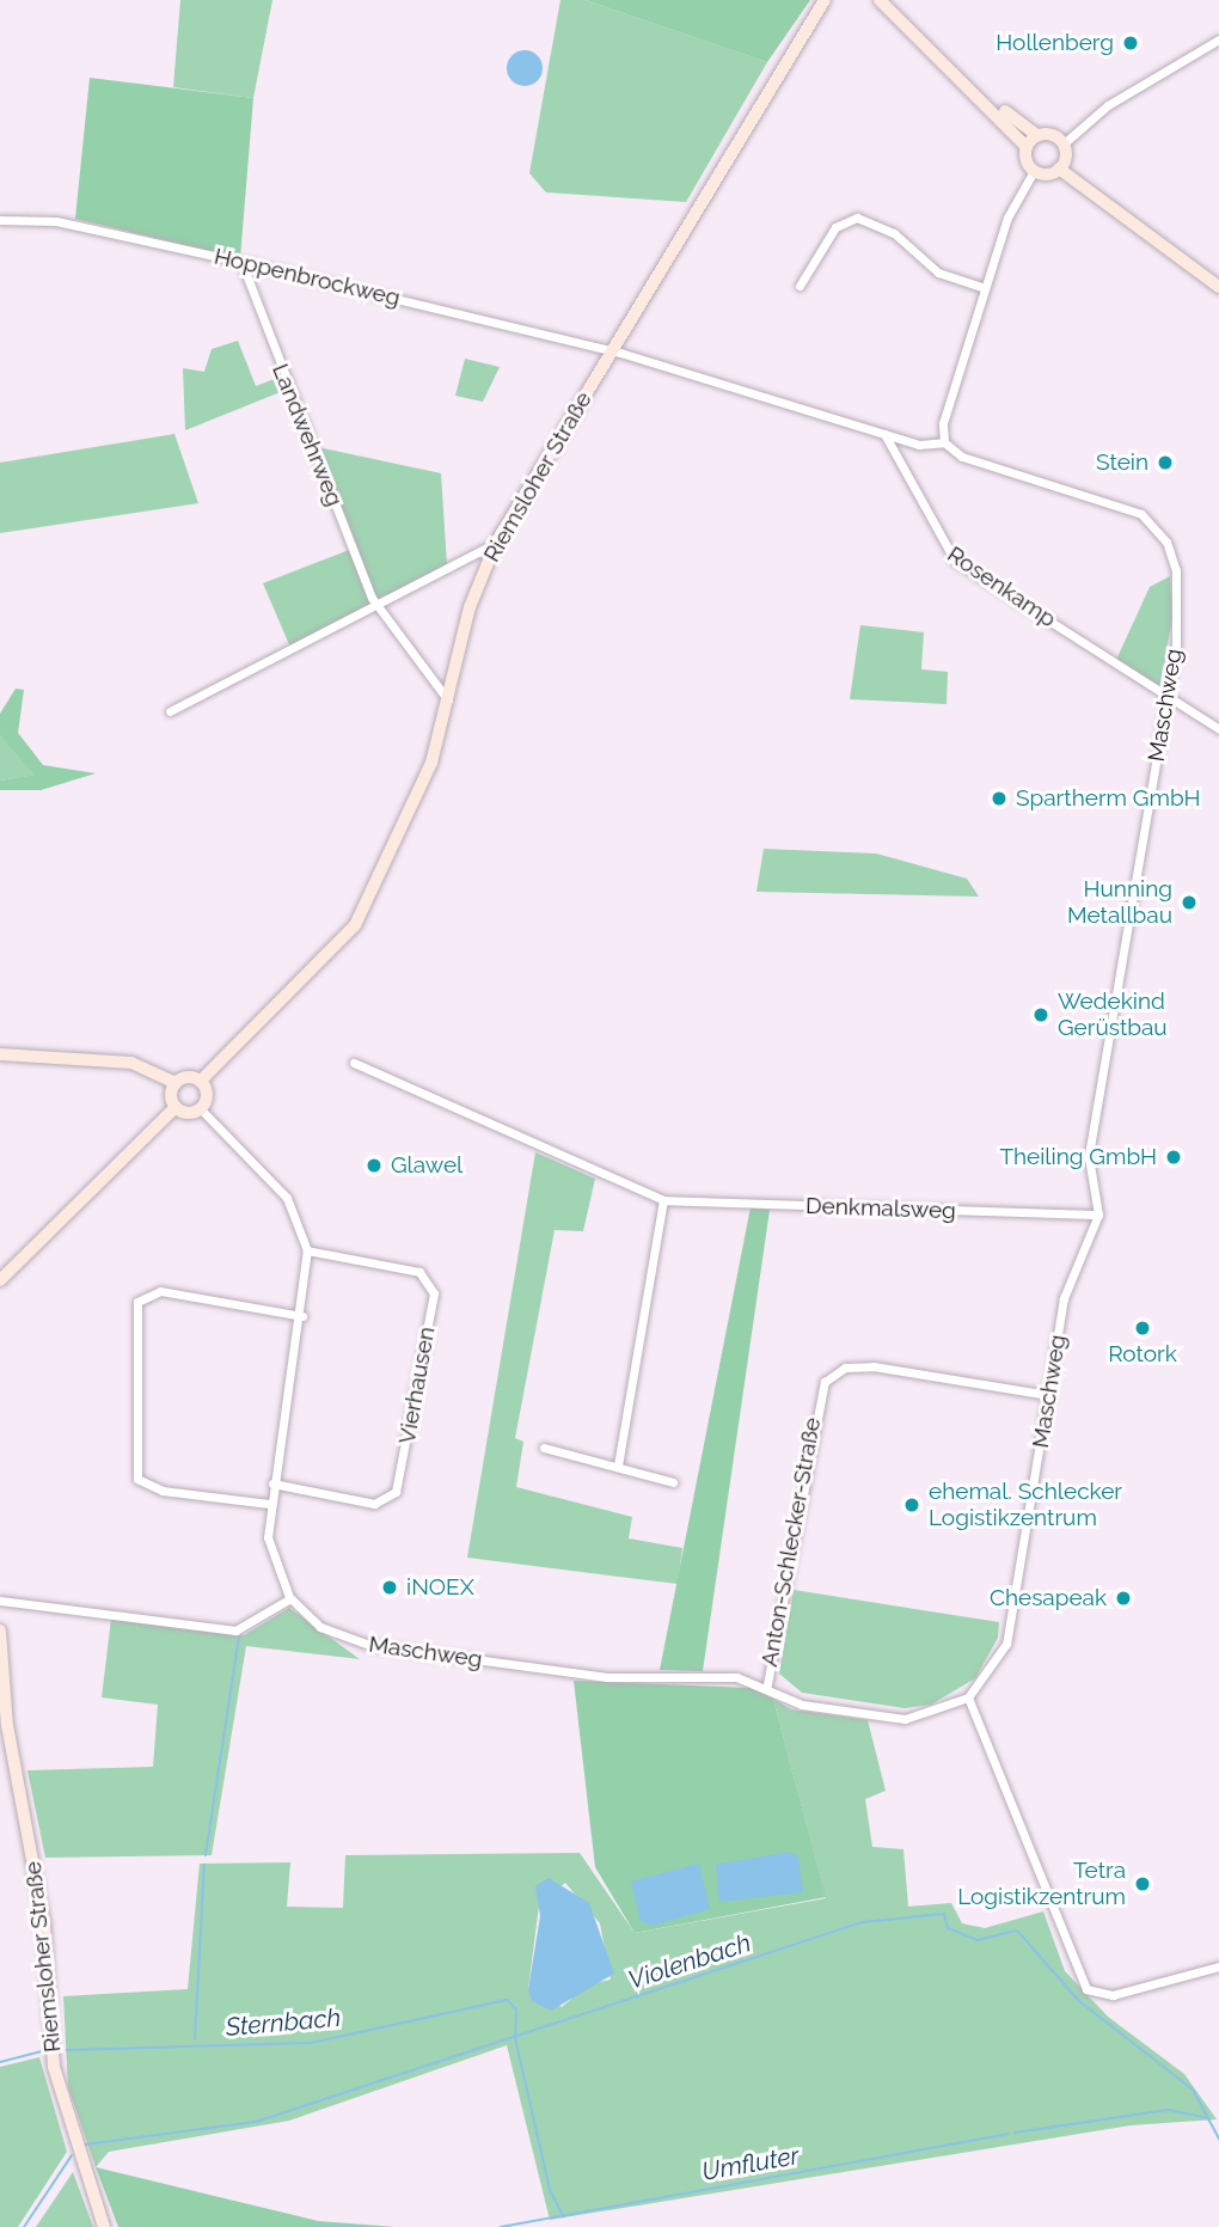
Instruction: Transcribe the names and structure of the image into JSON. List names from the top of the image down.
{
  "streets": {
    "main road": ["Riemsloher Straße"],
    "street": [
      "Hoppenbrockweg",
      "Landwehrweg",
      "Rosenkamp",
      "Maschweg",
      "Denkmalsweg",
      "Vierhausen",
      "Anton-Schlecker-Straße"
    ]
  },
  "crossings": [
    ["Hoppenbrockweg", "Landwehrweg"],
    ["Hoppenbrockweg", "Riemsloher Straße"],
    ["Hoppenbrockweg", "Maschweg"],
    ["Landwehrweg", "Riemsloher Straße"],
    ["Riemsloher Straße", "Maschweg"],
    ["Rosenkamp", "Maschweg"],
    ["Maschweg", "Denkmalsweg"],
    ["Maschweg", "Vierhausen"],
    ["Maschweg", "Anton-Schlecker-Straße"]
  ],
  "water": ["Violenbach", "Sternbach", "Umfluter"],
  "places": [
    "Hollenberg",
    "Stein",
    "Spartherm GmbH",
    "Hunning Metallbau",
    "Wedekind Gerüstbau",
    "Theiling GmbH",
    "Glawel",
    "Rotork",
    "ehemal. Schlecker Logistikzentrum",
    "iNOEX",
    "Chesapeak",
    "Tetra Logistikzentrum"
  ]
}
